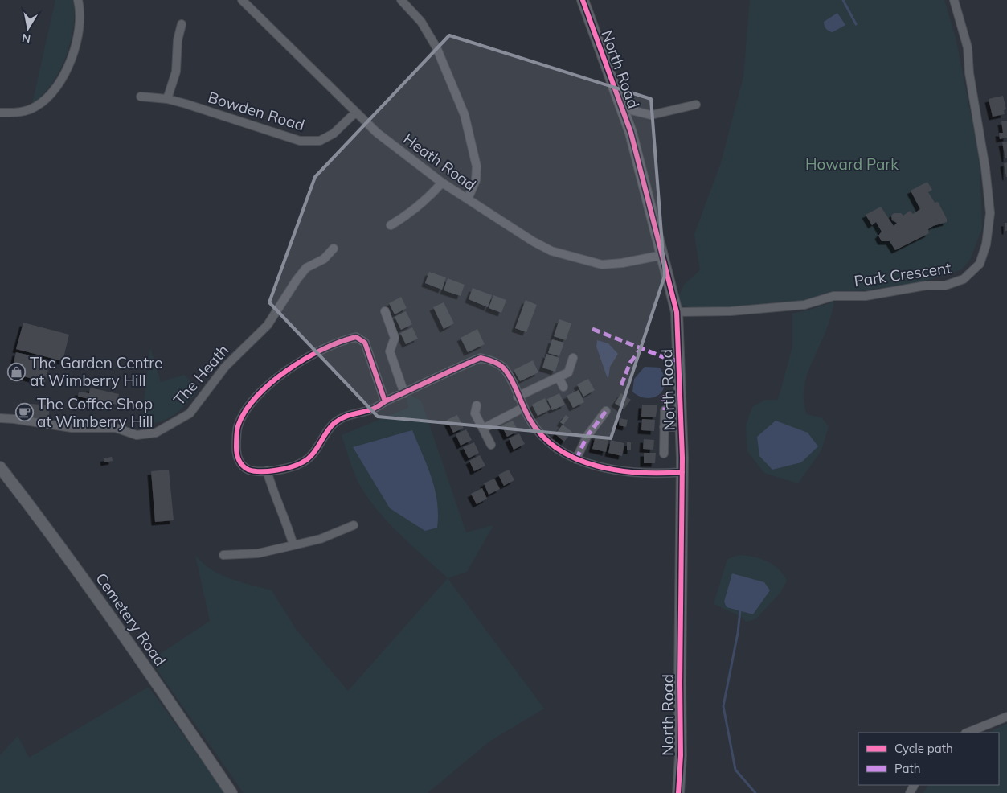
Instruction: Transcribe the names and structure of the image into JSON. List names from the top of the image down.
{
  "streets": {
    "street": [
      "North Road",
      "Bowden Road",
      "Heath Road",
      "Park Crescent",
      "The Heath",
      "Cemetery Road"
    ]
  },
  "crossings": [
    ["North Road", "Heath Road"],
    ["North Road", "Park Crescent"],
    ["Bowden Road", "Heath Road"]
  ],
  "parks": ["Howard Park"],
  "places": {
    "shop": ["The Garden Centre at Wimberry Hill"],
    "cafe": ["The Coffee Shop at Wimberry Hill"]
  },
  "legend": ["Cycle path", "Path"],
  "north": "bottom"
}
